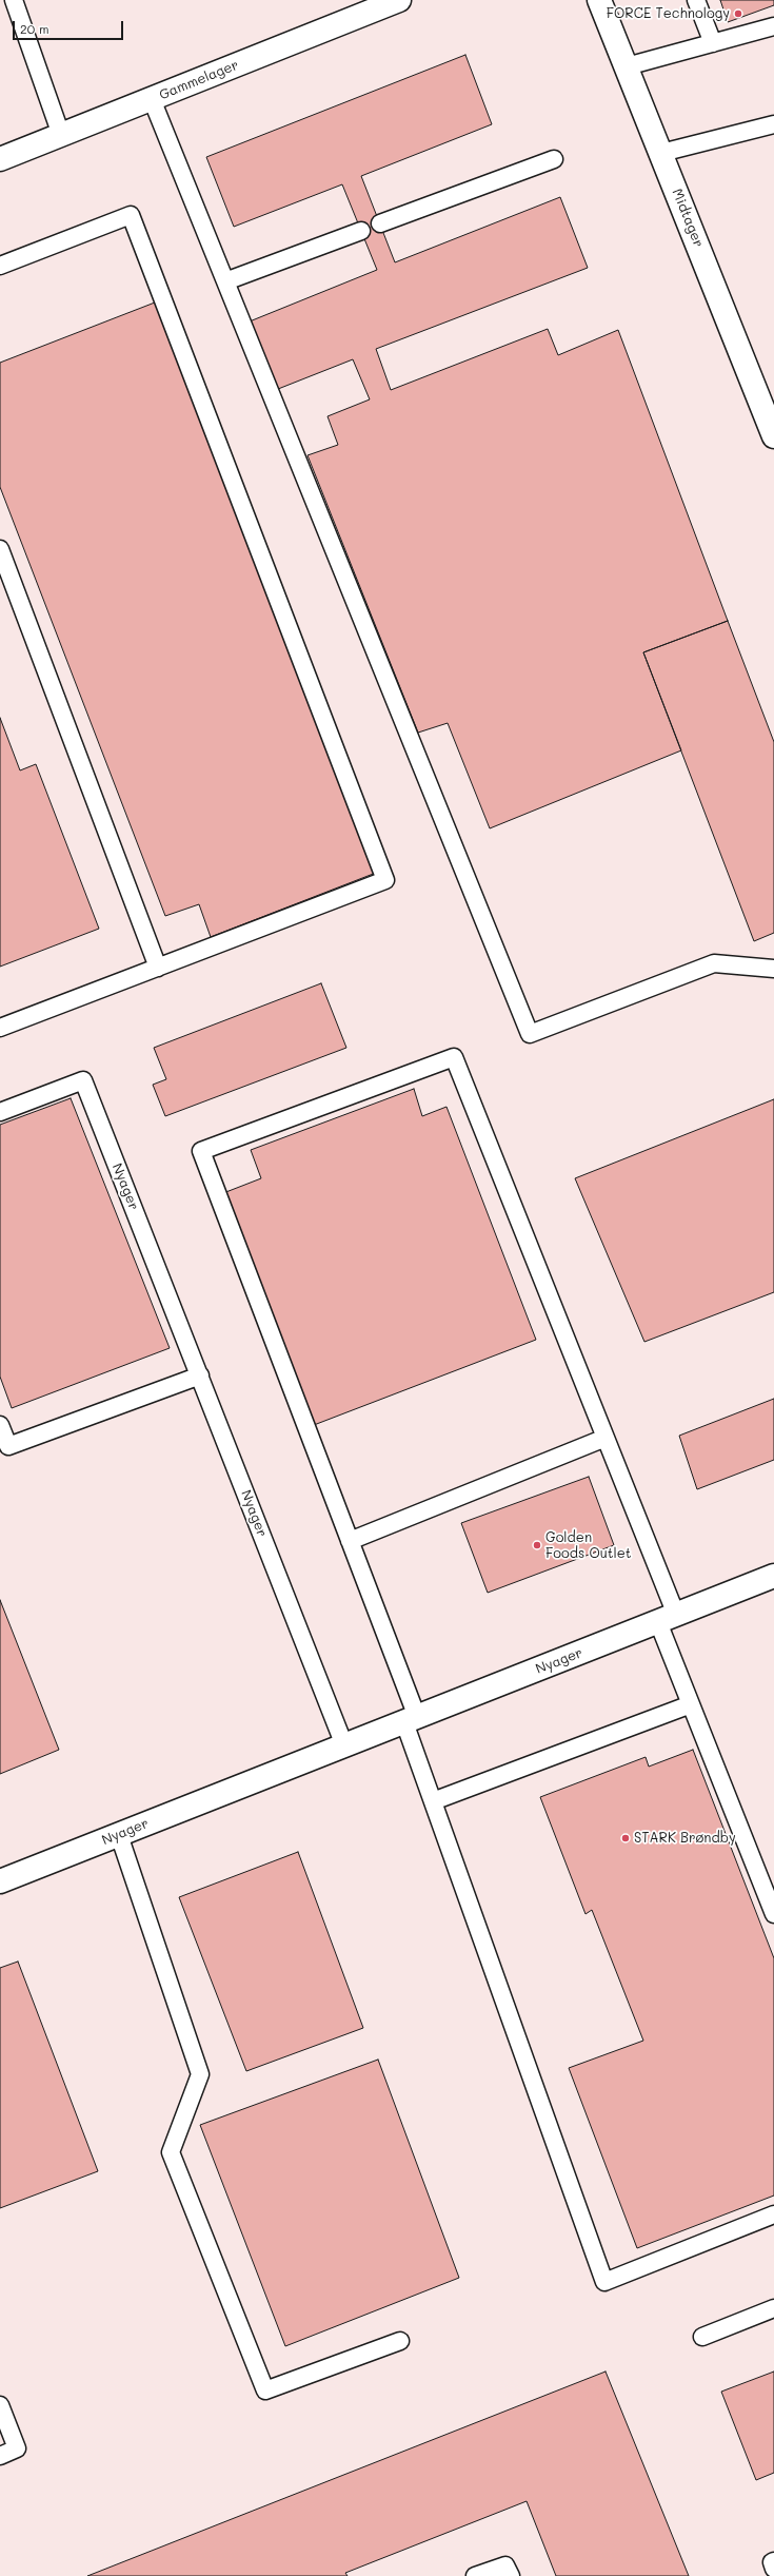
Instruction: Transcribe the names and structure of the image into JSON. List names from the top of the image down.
{
  "streets": {
    "street": ["Gammelager", "Midtager", "Nyager"]
  },
  "places": ["FORCE Technology", "Golden Foods Outlet", "STARK Brøndby"],
  "scale_bar": "20 m"
}
